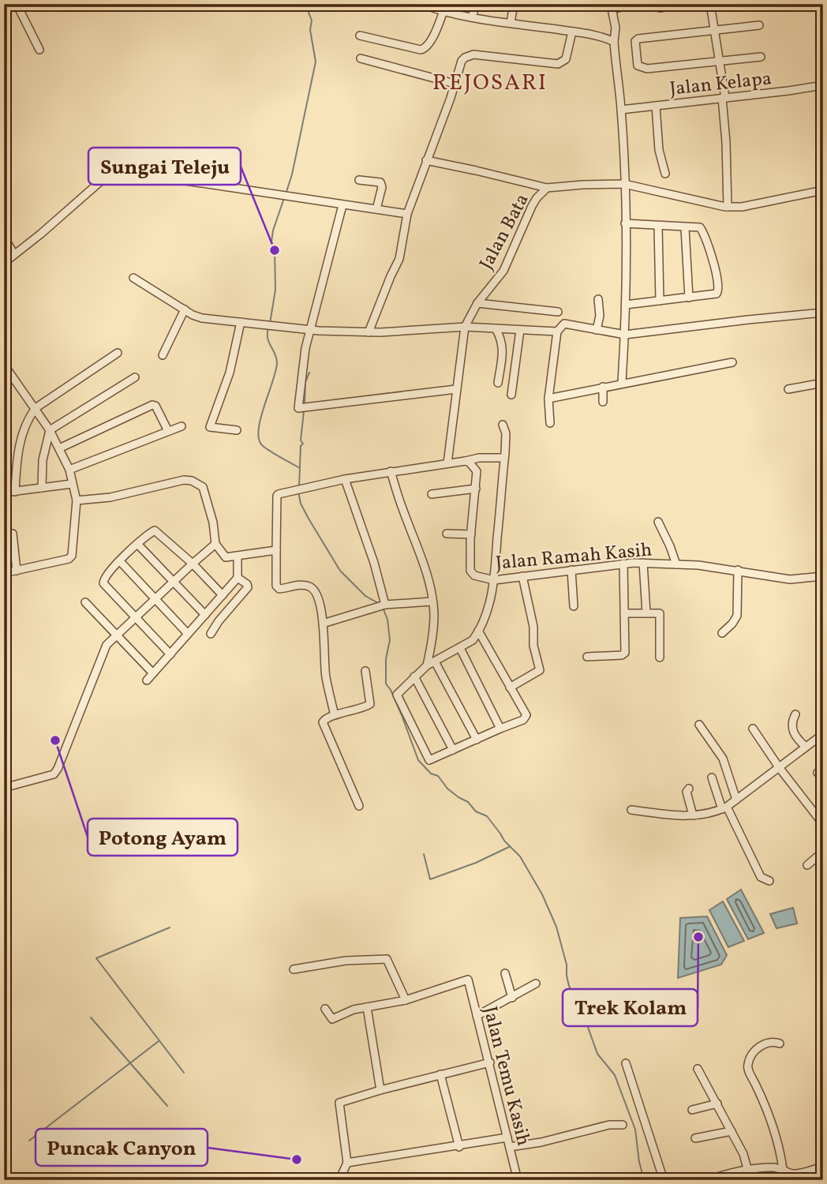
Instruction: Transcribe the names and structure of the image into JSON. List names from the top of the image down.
{
  "streets": {
    "street": [
      "Jalan Kelapa",
      "Jalan Bata",
      "Jalan Ramah Kasih",
      "Jalan Temu Kasih"
    ]
  },
  "districts": ["REJOSARI"],
  "places": [
    "Sungai Teleju",
    "Potong Ayam",
    "Trek Kolam",
    "Puncak Canyon"
  ]
}
